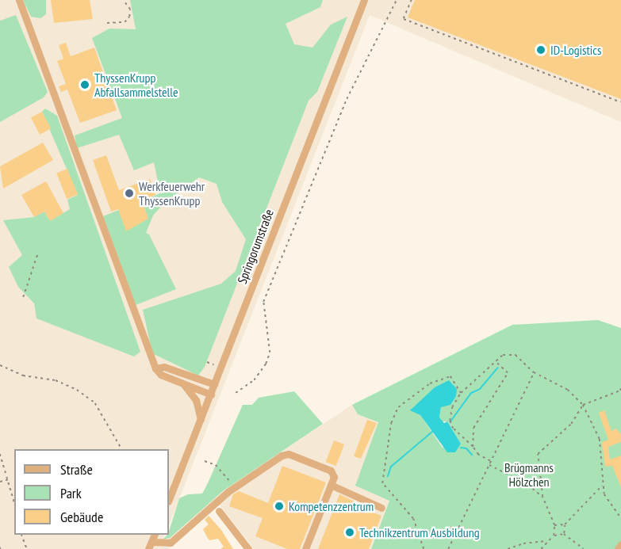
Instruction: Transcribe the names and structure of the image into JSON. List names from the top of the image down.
{
  "streets": {
    "street": ["Springorumstraße"]
  },
  "parks": ["Brügmanns Hölzchen"],
  "places": [
    "ID-Logistics",
    "ThyssenKrupp Abfallsammelstelle",
    "Werkfeuerwehr ThyssenKrupp",
    "Kompetenzzentrum",
    "Technikzentrum Ausbildung"
  ],
  "legend": ["Straße", "Park", "Gebäude"]
}
